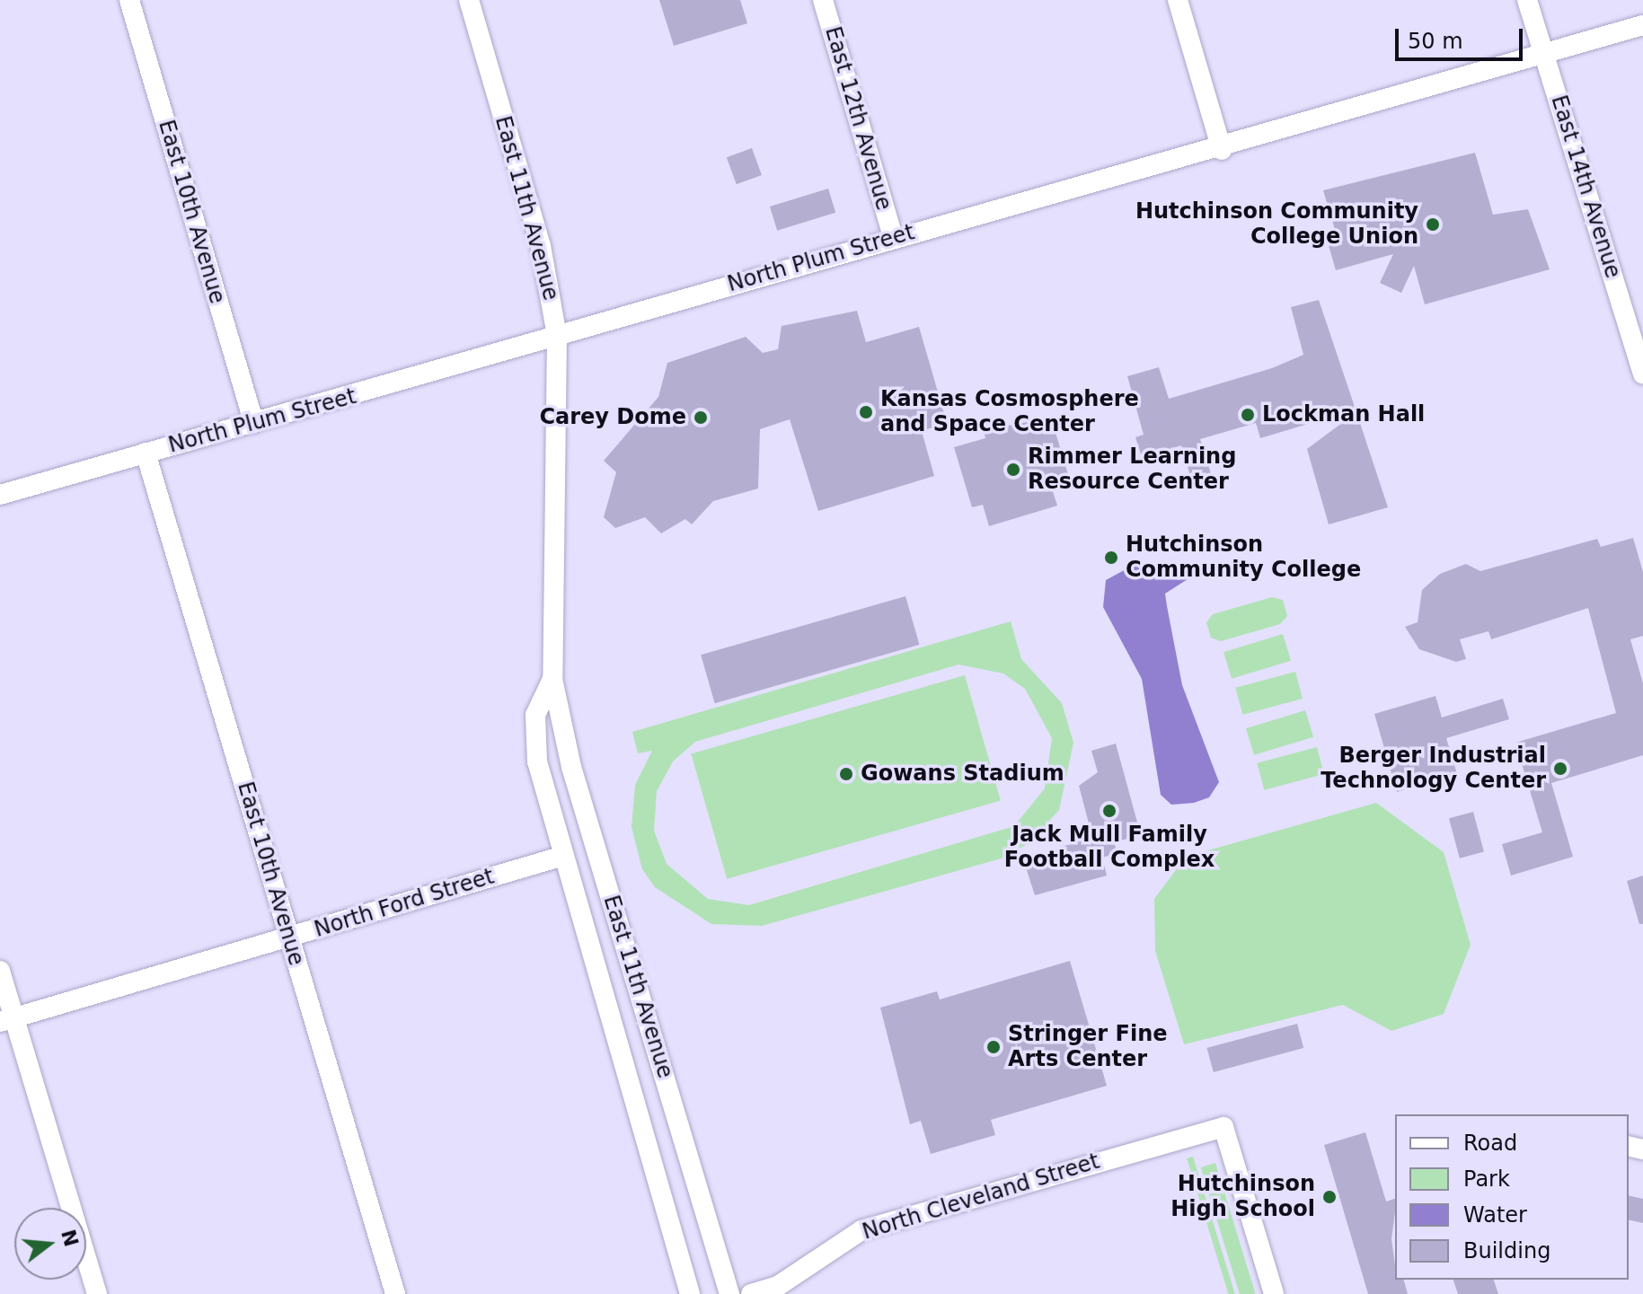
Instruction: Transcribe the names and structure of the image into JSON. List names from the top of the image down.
{
  "streets": {
    "street": [
      "East 12th Avenue",
      "East 14th Avenue",
      "East 11th Avenue",
      "East 10th Avenue",
      "North Plum Street",
      "North Ford Street",
      "North Cleveland Street"
    ]
  },
  "crossings": [
    ["East 12th Avenue", "North Plum Street"],
    ["East 14th Avenue", "North Plum Street"],
    ["East 11th Avenue", "North Plum Street"],
    ["East 11th Avenue", "North Ford Street"],
    ["East 10th Avenue", "North Plum Street"],
    ["East 10th Avenue", "North Ford Street"]
  ],
  "places": [
    "Hutchinson Community College Union",
    "Kansas Cosmosphere and Space Center",
    "Lockman Hall",
    "Carey Dome",
    "Rimmer Learning Resource Center",
    "Hutchinson Community College",
    "Berger Industrial Technology Center",
    "Gowans Stadium",
    "Jack Mull Family Football Complex",
    "Stringer Fine Arts Center",
    "Hutchinson High School"
  ],
  "legend": [
    "Road",
    "Park",
    "Water",
    "Building"
  ],
  "scale_bar": "50 m",
  "north": "right"
}
